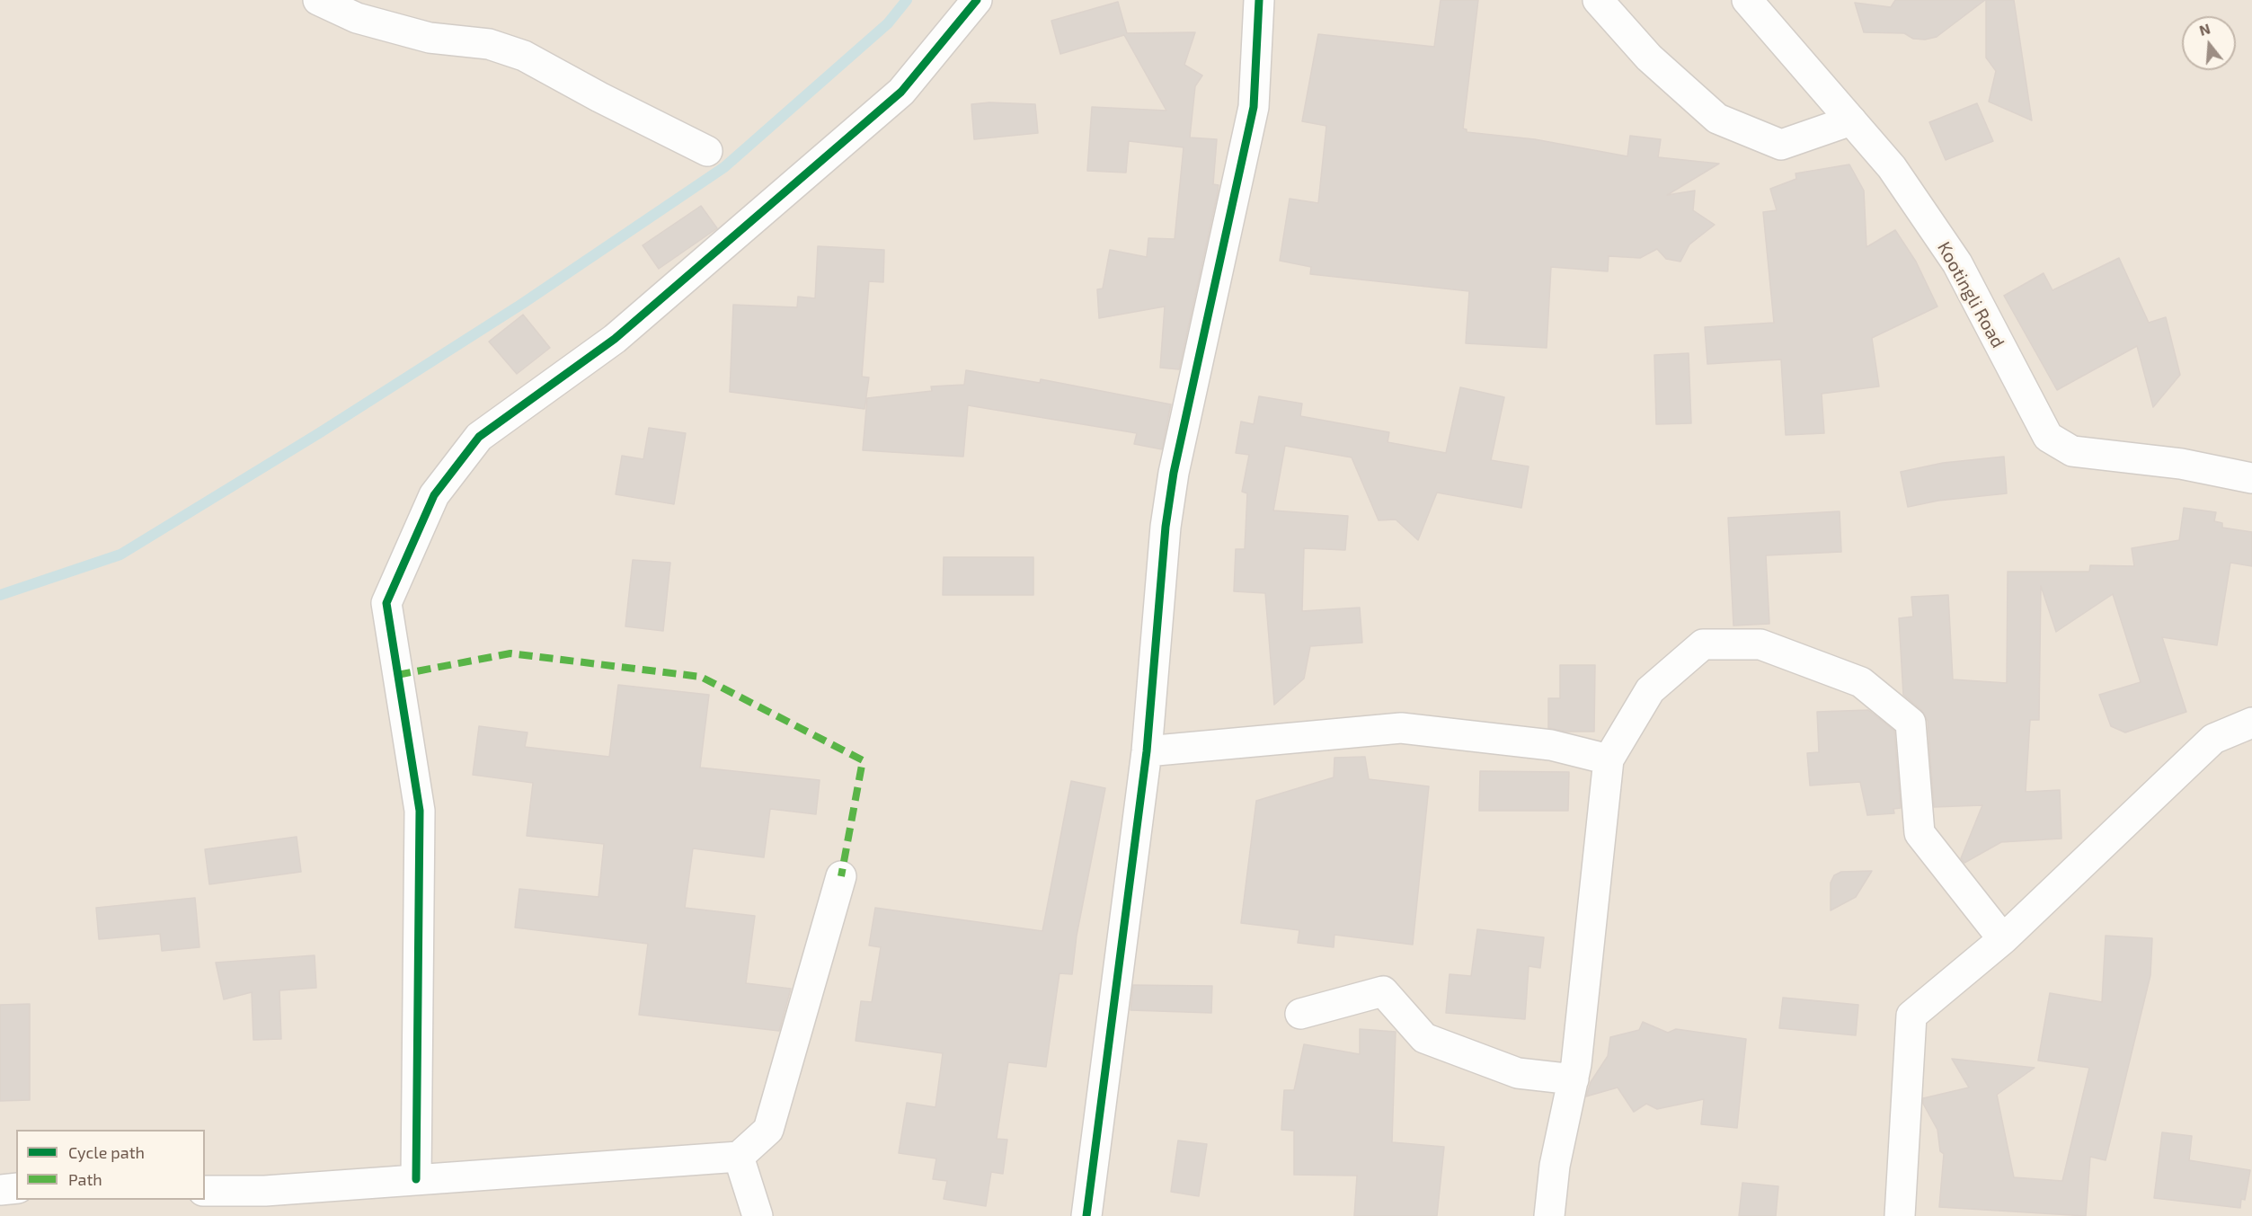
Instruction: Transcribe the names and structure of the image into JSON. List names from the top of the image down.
{
  "streets": {
    "street": ["Kootingli Road"]
  },
  "legend": ["Cycle path", "Path"],
  "north": "top"
}
